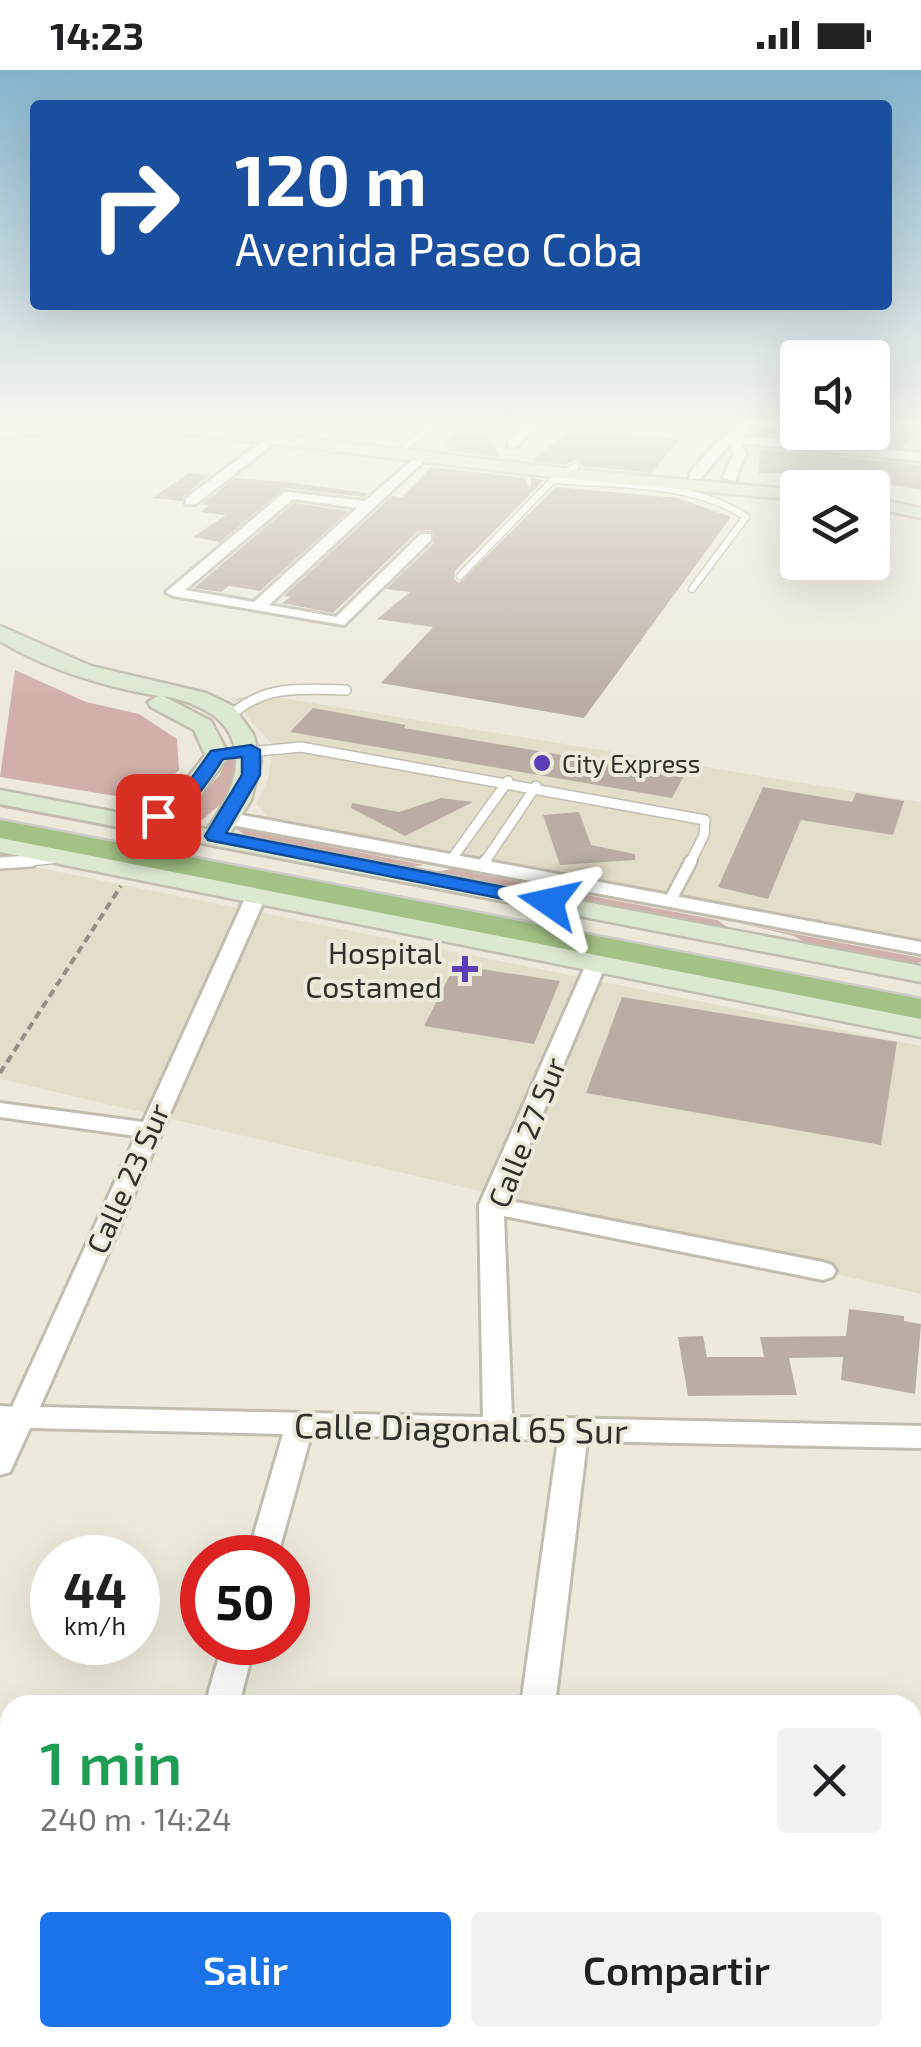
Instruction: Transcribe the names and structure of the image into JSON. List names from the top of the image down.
{
  "streets": {
    "street": ["Calle 27 Sur", "Calle 23 Sur", "Calle Diagonal 65 Sur"]
  },
  "crossings": [
    ["Calle 27 Sur", "Calle Diagonal 65 Sur"],
    ["Calle 23 Sur", "Calle Diagonal 65 Sur"]
  ],
  "places": {
    "other": ["City Express"],
    "health": ["Hospital Costamed"]
  },
  "page": {
    "status": "14:23",
    "turn": ["120 m", "Avenida Paseo Coba"],
    "speed": "44 km/h",
    "limit": "50",
    "heading": ["1 min", "240 m · 14:24"],
    "buttons": ["Salir", "Compartir"]
  }
}
